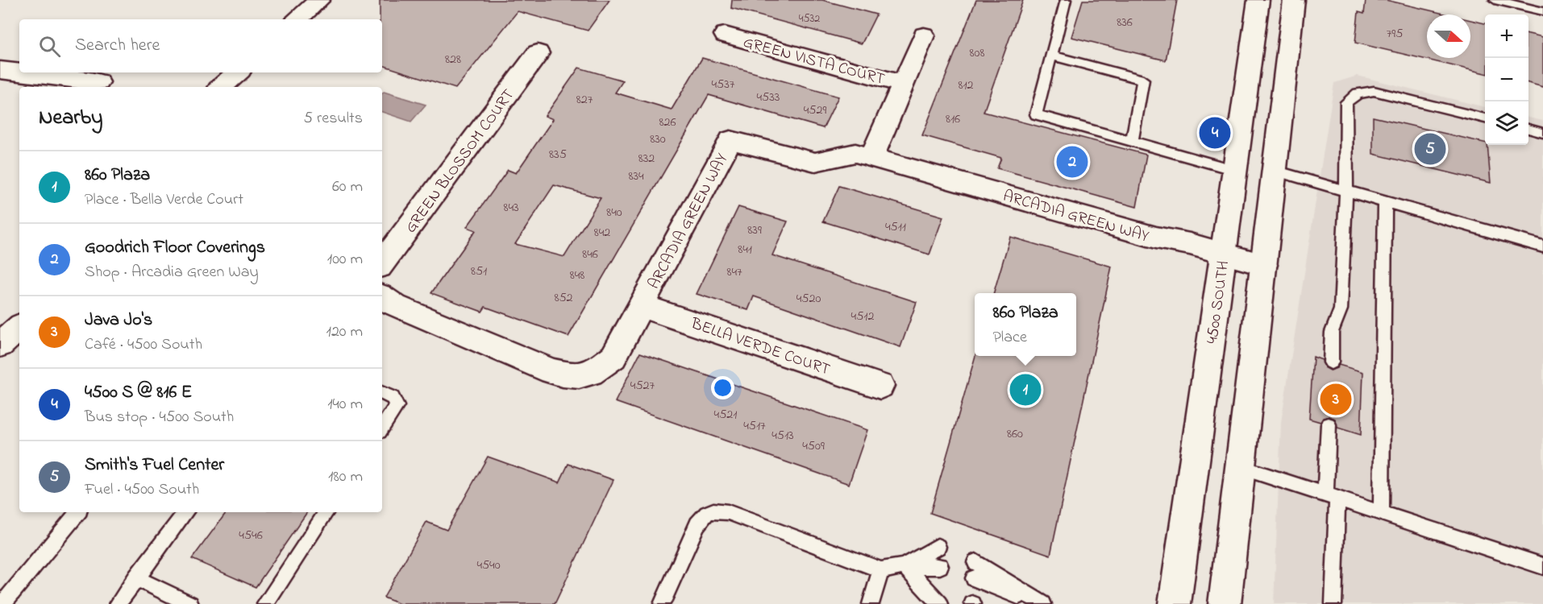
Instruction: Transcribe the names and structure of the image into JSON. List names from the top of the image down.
{
  "streets": {
    "street": [
      "GREEN VISTA COURT",
      "GREEN BLOSSOM COURT",
      "ARCADIA GREEN WAY",
      "4500 SOUTH",
      "BELLA VERDE COURT"
    ]
  },
  "crossings": [
    ["GREEN VISTA COURT", "ARCADIA GREEN WAY"],
    ["ARCADIA GREEN WAY", "4500 SOUTH"],
    ["ARCADIA GREEN WAY", "BELLA VERDE COURT"]
  ],
  "house_numbers": [
    "4532",
    "836",
    "795",
    "808",
    "828",
    "4537",
    "812",
    "4533",
    "827",
    "4529",
    "816",
    "826",
    "830",
    "835",
    "832",
    "834",
    "843",
    "840",
    "4511",
    "839",
    "842",
    "841",
    "846",
    "851",
    "847",
    "848",
    "852",
    "4520",
    "4512",
    "4527",
    "4521",
    "4517",
    "860",
    "4513",
    "4509",
    "4546",
    "4540"
  ],
  "north": "right",
  "page": {
    "map_buttons": ["+", "−"],
    "search": "Search here",
    "heading": ["Nearby", "5 results"],
    "pins": [
      "4",
      "5",
      "2",
      "1",
      "3"
    ],
    "list": [
      {
        "mark": "1",
        "name": "860 Plaza",
        "note": "Place · Bella Verde Court",
        "value": "60 m"
      },
      {
        "mark": "2",
        "name": "Goodrich Floor Coverings",
        "note": "Shop · Arcadia Green Way",
        "value": "100 m"
      },
      {
        "mark": "3",
        "name": "Java Jo's",
        "note": "Café · 4500 South",
        "value": "120 m"
      },
      {
        "mark": "4",
        "name": "4500 S @ 816 E",
        "note": "Bus stop · 4500 South",
        "value": "140 m"
      },
      {
        "mark": "5",
        "name": "Smith's Fuel Center",
        "note": "Fuel · 4500 South",
        "value": "180 m"
      }
    ],
    "popup": ["860 Plaza", "Place"]
  }
}
